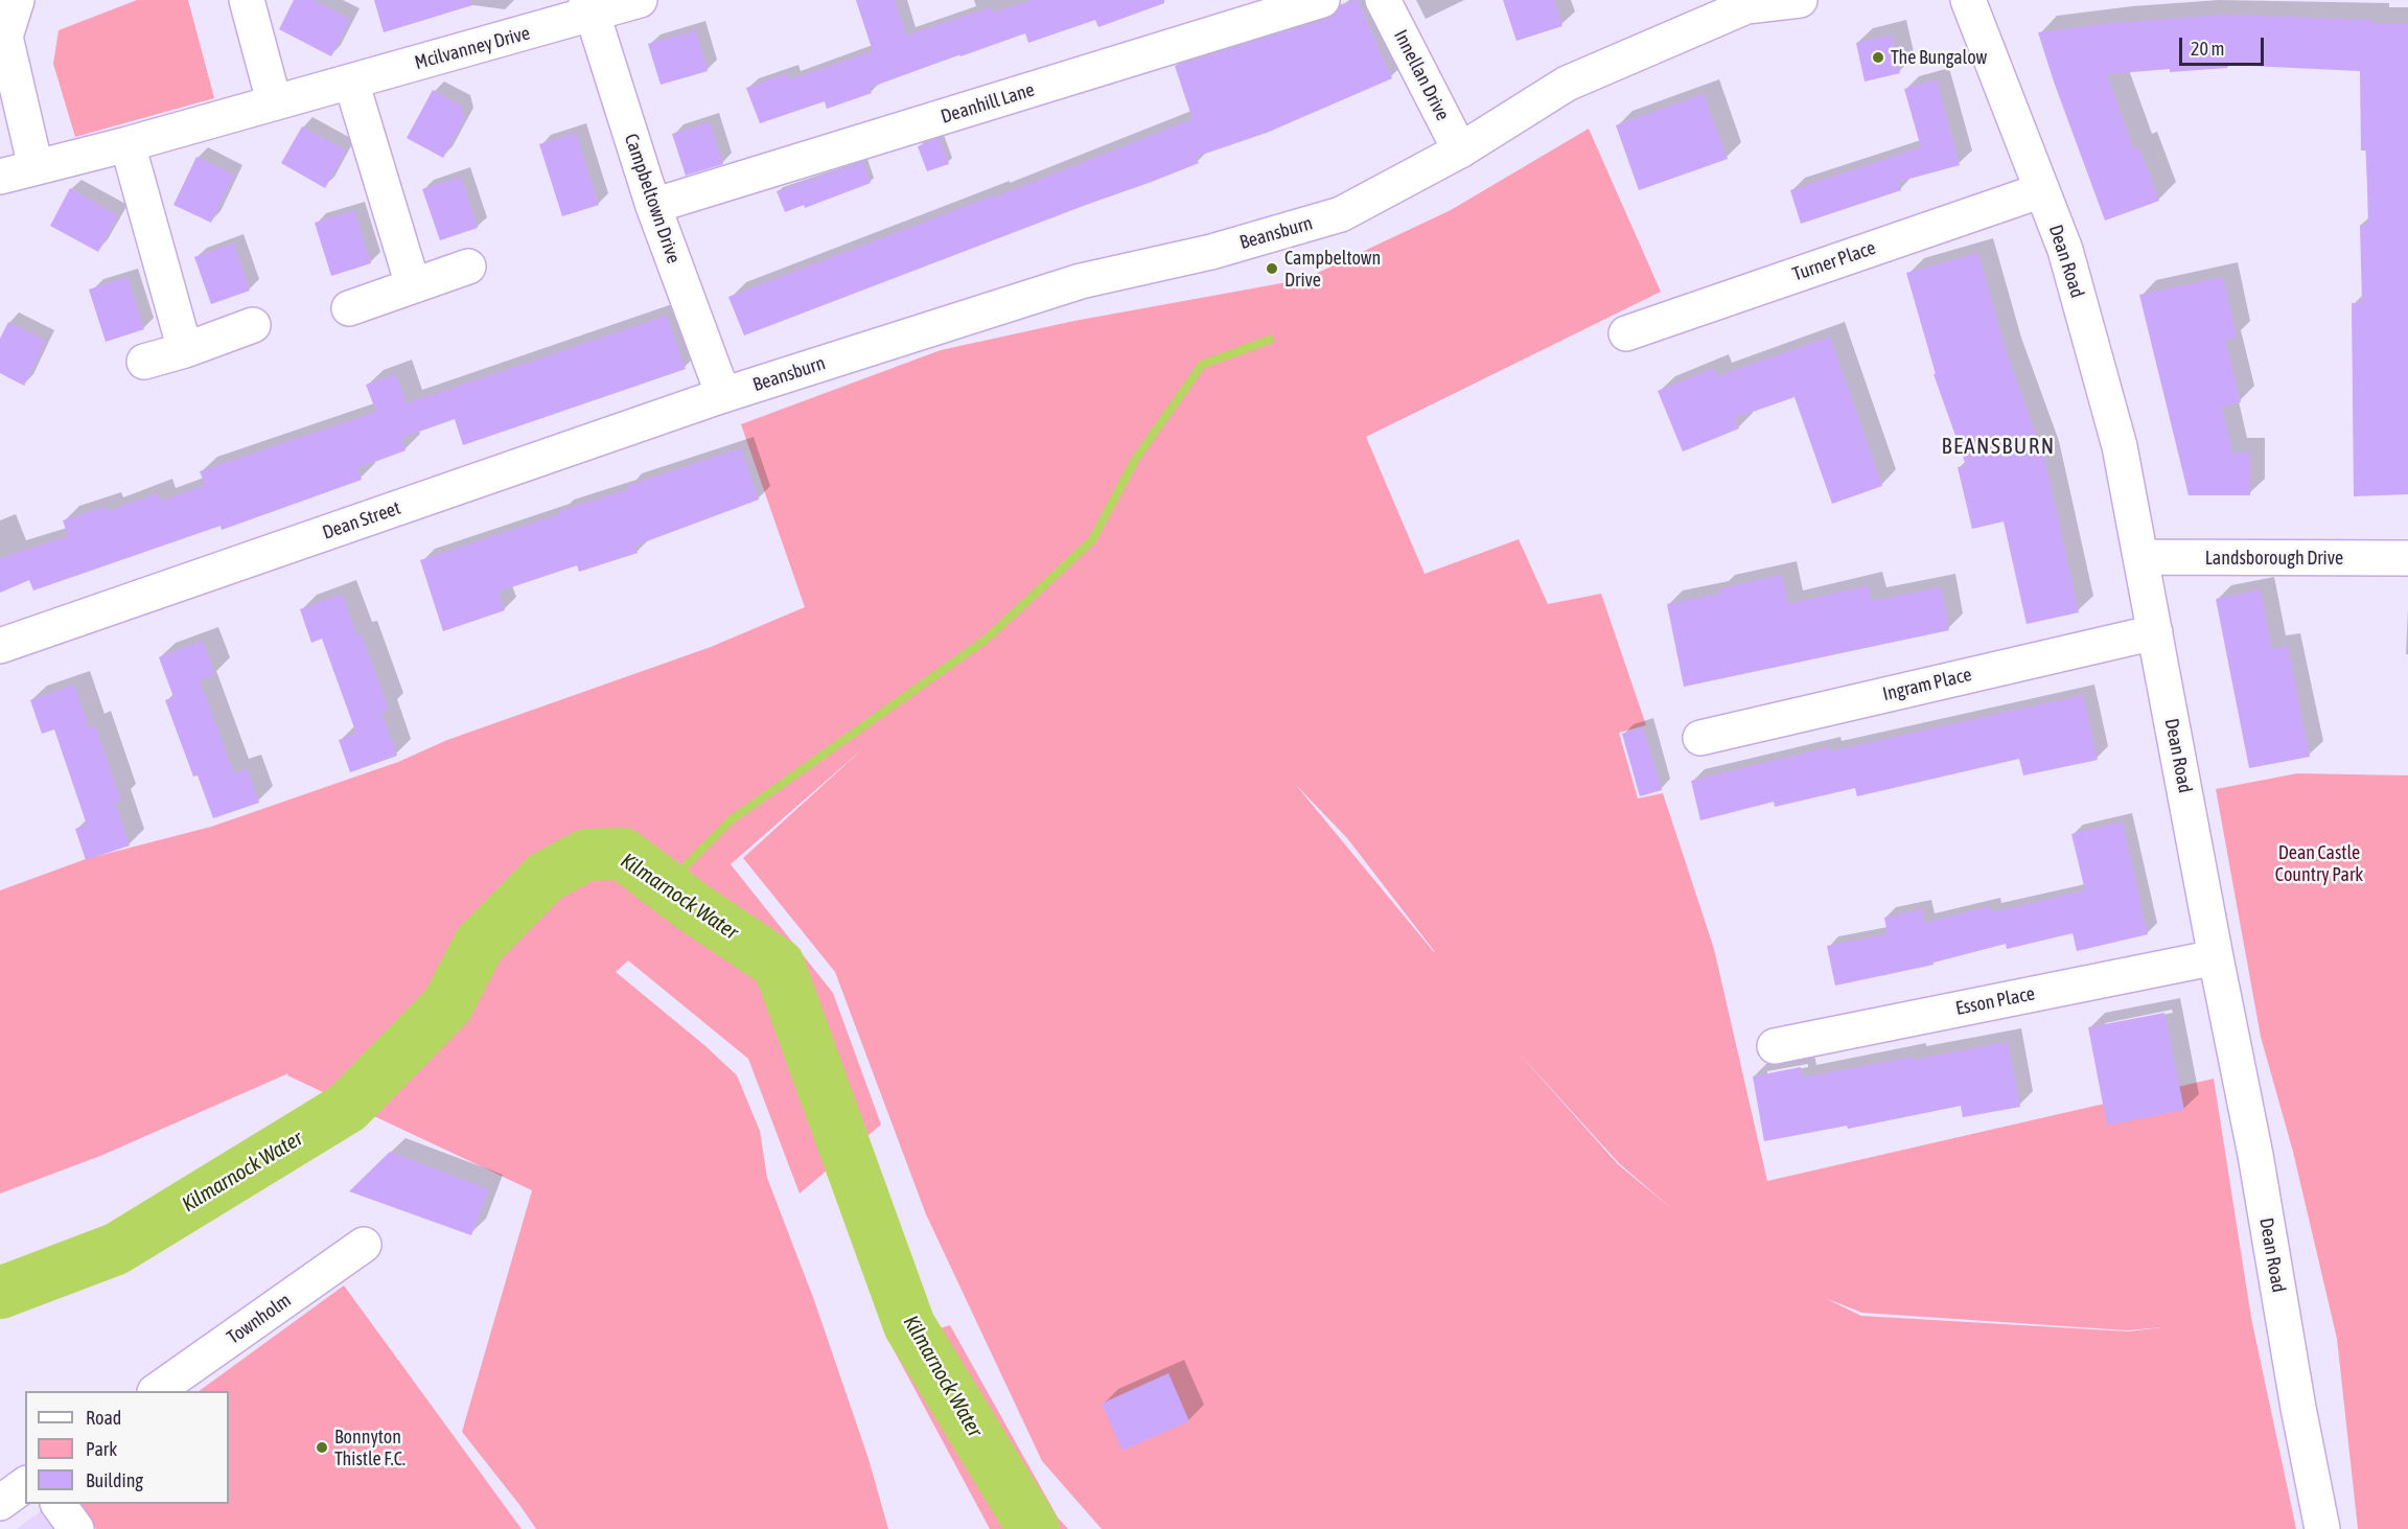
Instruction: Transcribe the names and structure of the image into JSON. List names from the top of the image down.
{
  "streets": {
    "street": [
      "Mcilvanney Drive",
      "Innellan Drive",
      "Deanhill Lane",
      "Campbeltown Drive",
      "Beansburn",
      "Turner Place",
      "Dean Road",
      "Dean Street",
      "Landsborough Drive",
      "Ingram Place",
      "Esson Place",
      "Townholm"
    ]
  },
  "crossings": [
    ["Mcilvanney Drive", "Campbeltown Drive"],
    ["Innellan Drive", "Beansburn"],
    ["Deanhill Lane", "Campbeltown Drive"],
    ["Campbeltown Drive", "Beansburn"],
    ["Campbeltown Drive", "Dean Street"],
    ["Beansburn", "Dean Street"],
    ["Turner Place", "Dean Road"],
    ["Dean Road", "Landsborough Drive"],
    ["Dean Road", "Ingram Place"],
    ["Dean Road", "Esson Place"]
  ],
  "districts": ["BEANSBURN"],
  "water": ["Kilmarnock Water"],
  "parks": ["Dean Castle Country Park"],
  "places": ["The Bungalow", "Campbeltown Drive", "Bonnyton Thistle F.C."],
  "legend": ["Road", "Park", "Building"],
  "scale_bar": "20 m"
}
